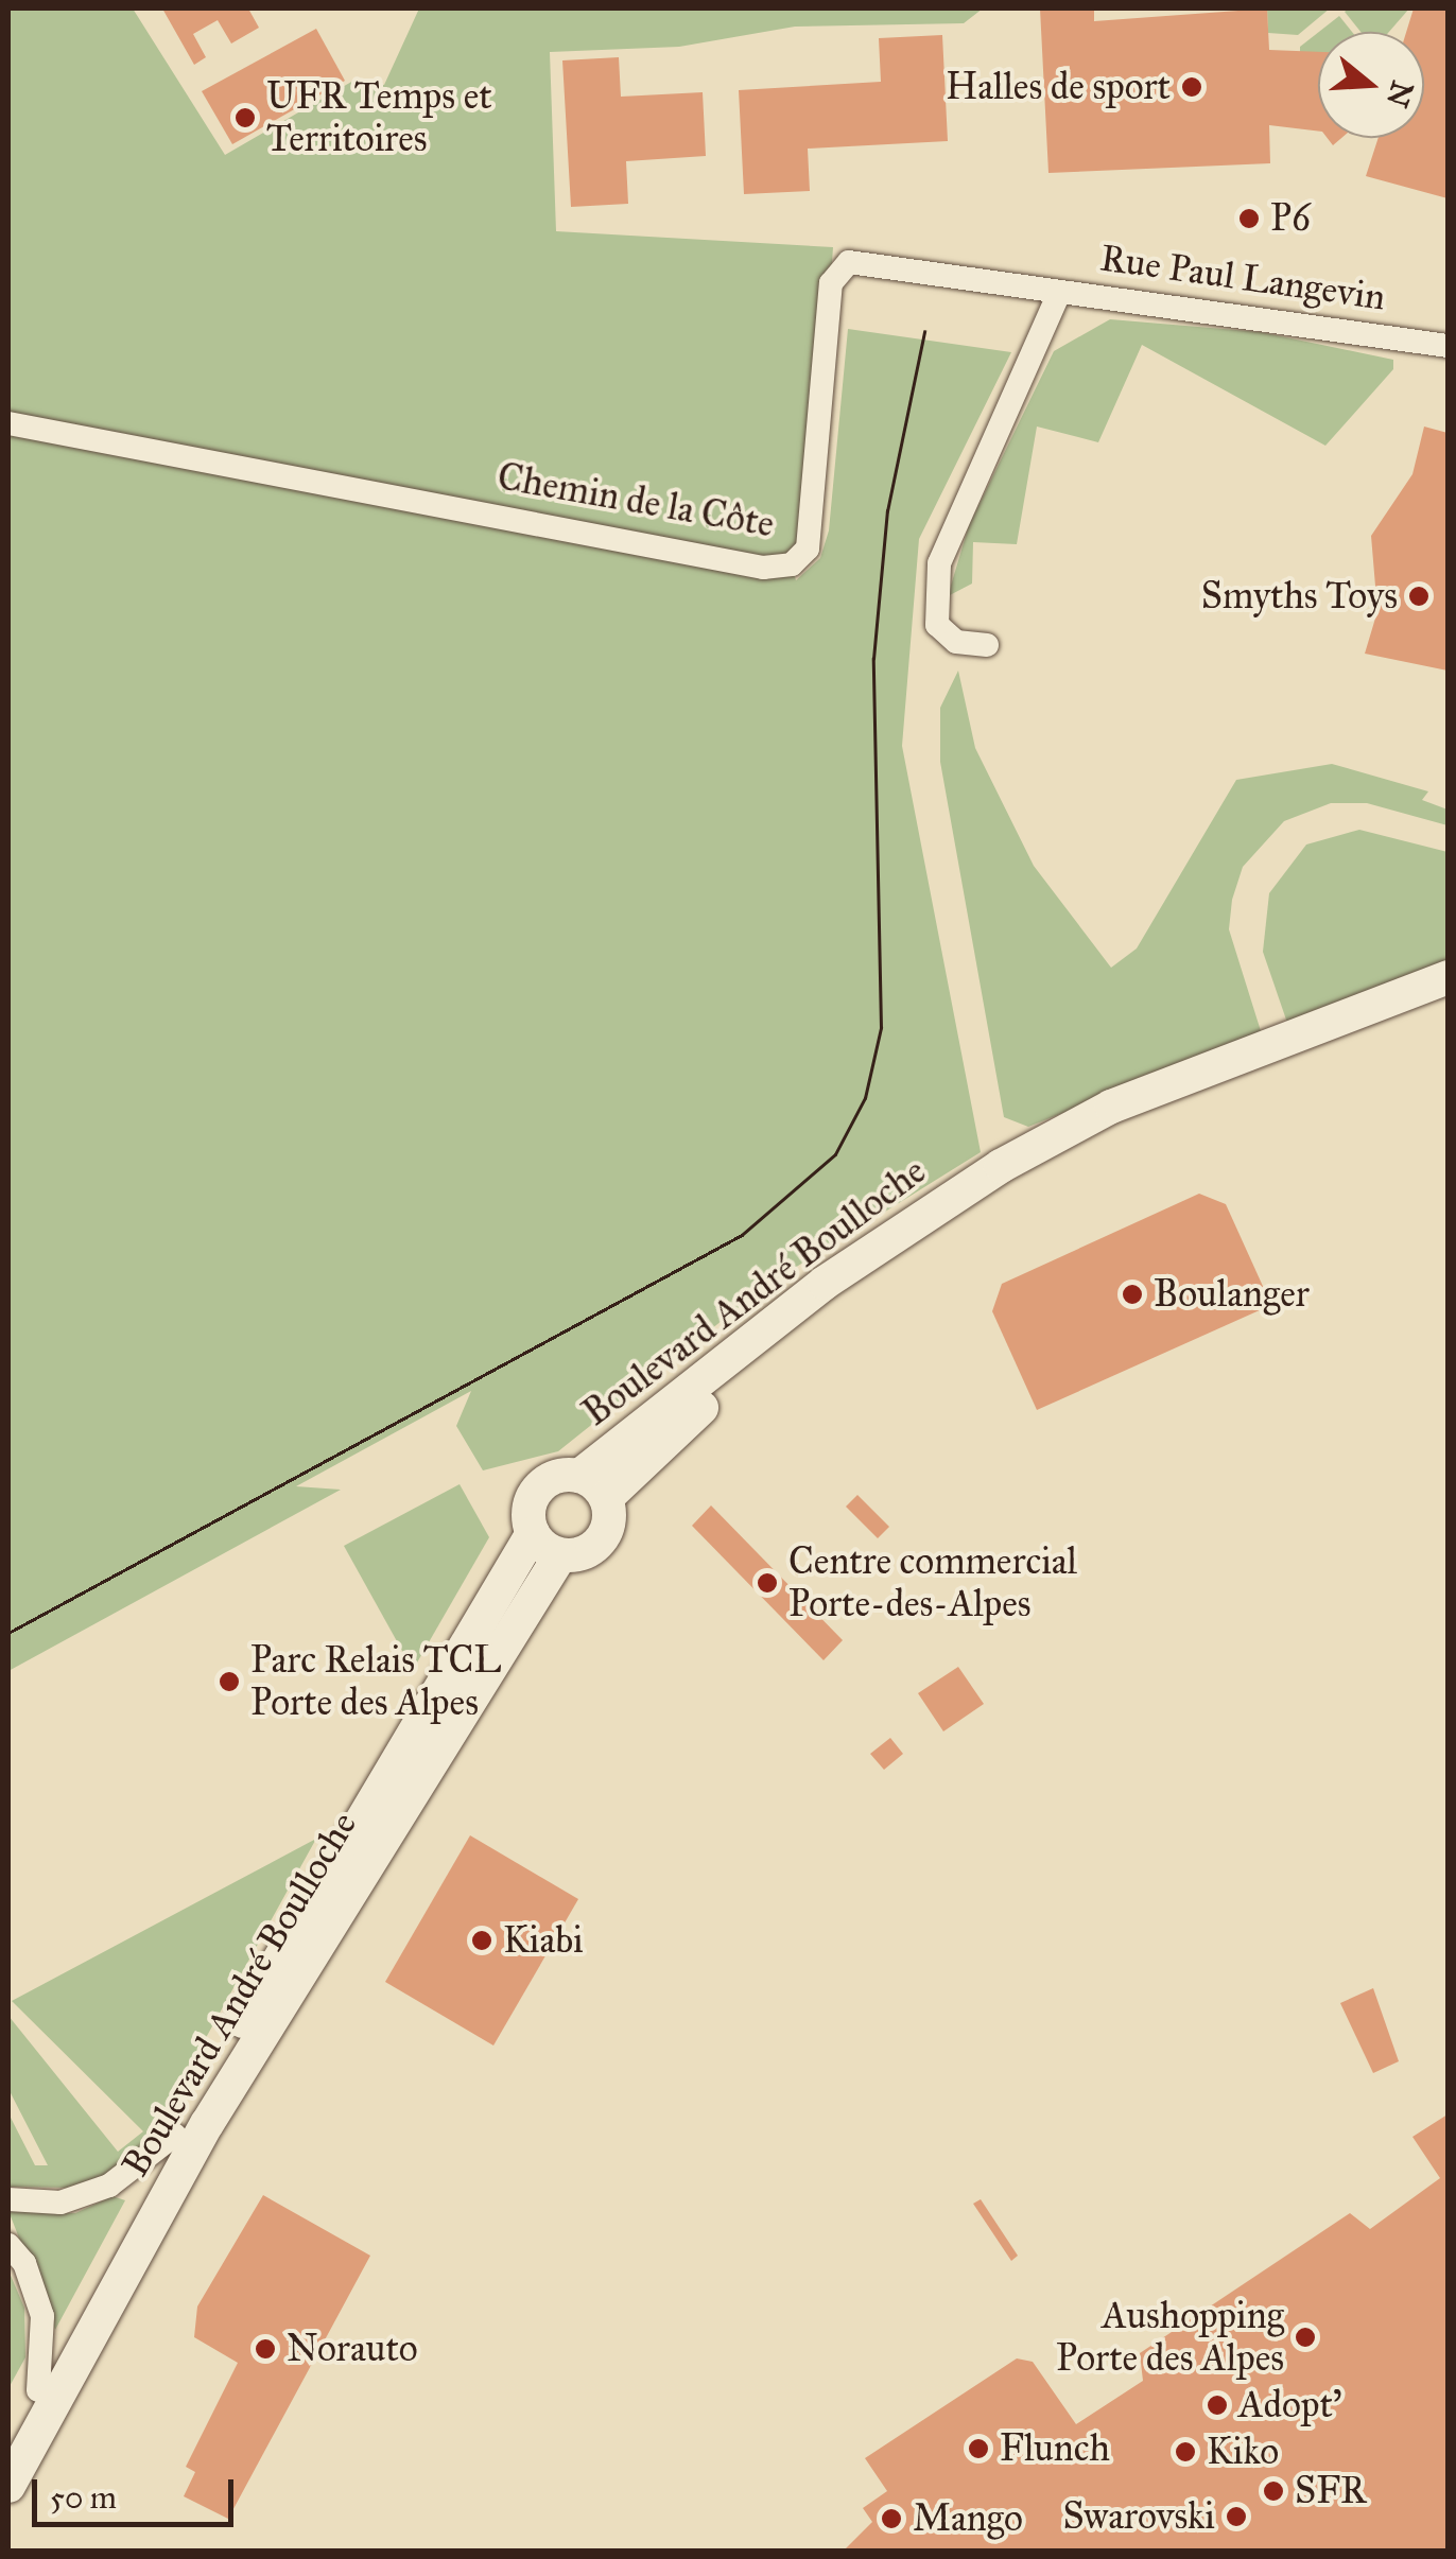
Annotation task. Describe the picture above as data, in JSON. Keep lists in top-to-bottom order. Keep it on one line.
{"streets":{"main road":["Boulevard André Boulloche"],"street":["Rue Paul Langevin","Chemin de la Côte"]},"crossings":[["Rue Paul Langevin","Chemin de la Côte"]],"places":["Halles de sport","UFR Temps et Territoires","P6","Smyths Toys","Boulanger","Centre commercial Porte-des-Alpes","Parc Relais TCL Porte des Alpes","Kiabi","Aushopping Porte des Alpes","Norauto","Adopt'","Flunch","Kiko","SFR","Swarovski","Mango"],"scale_bar":"50 m","north":"right"}
